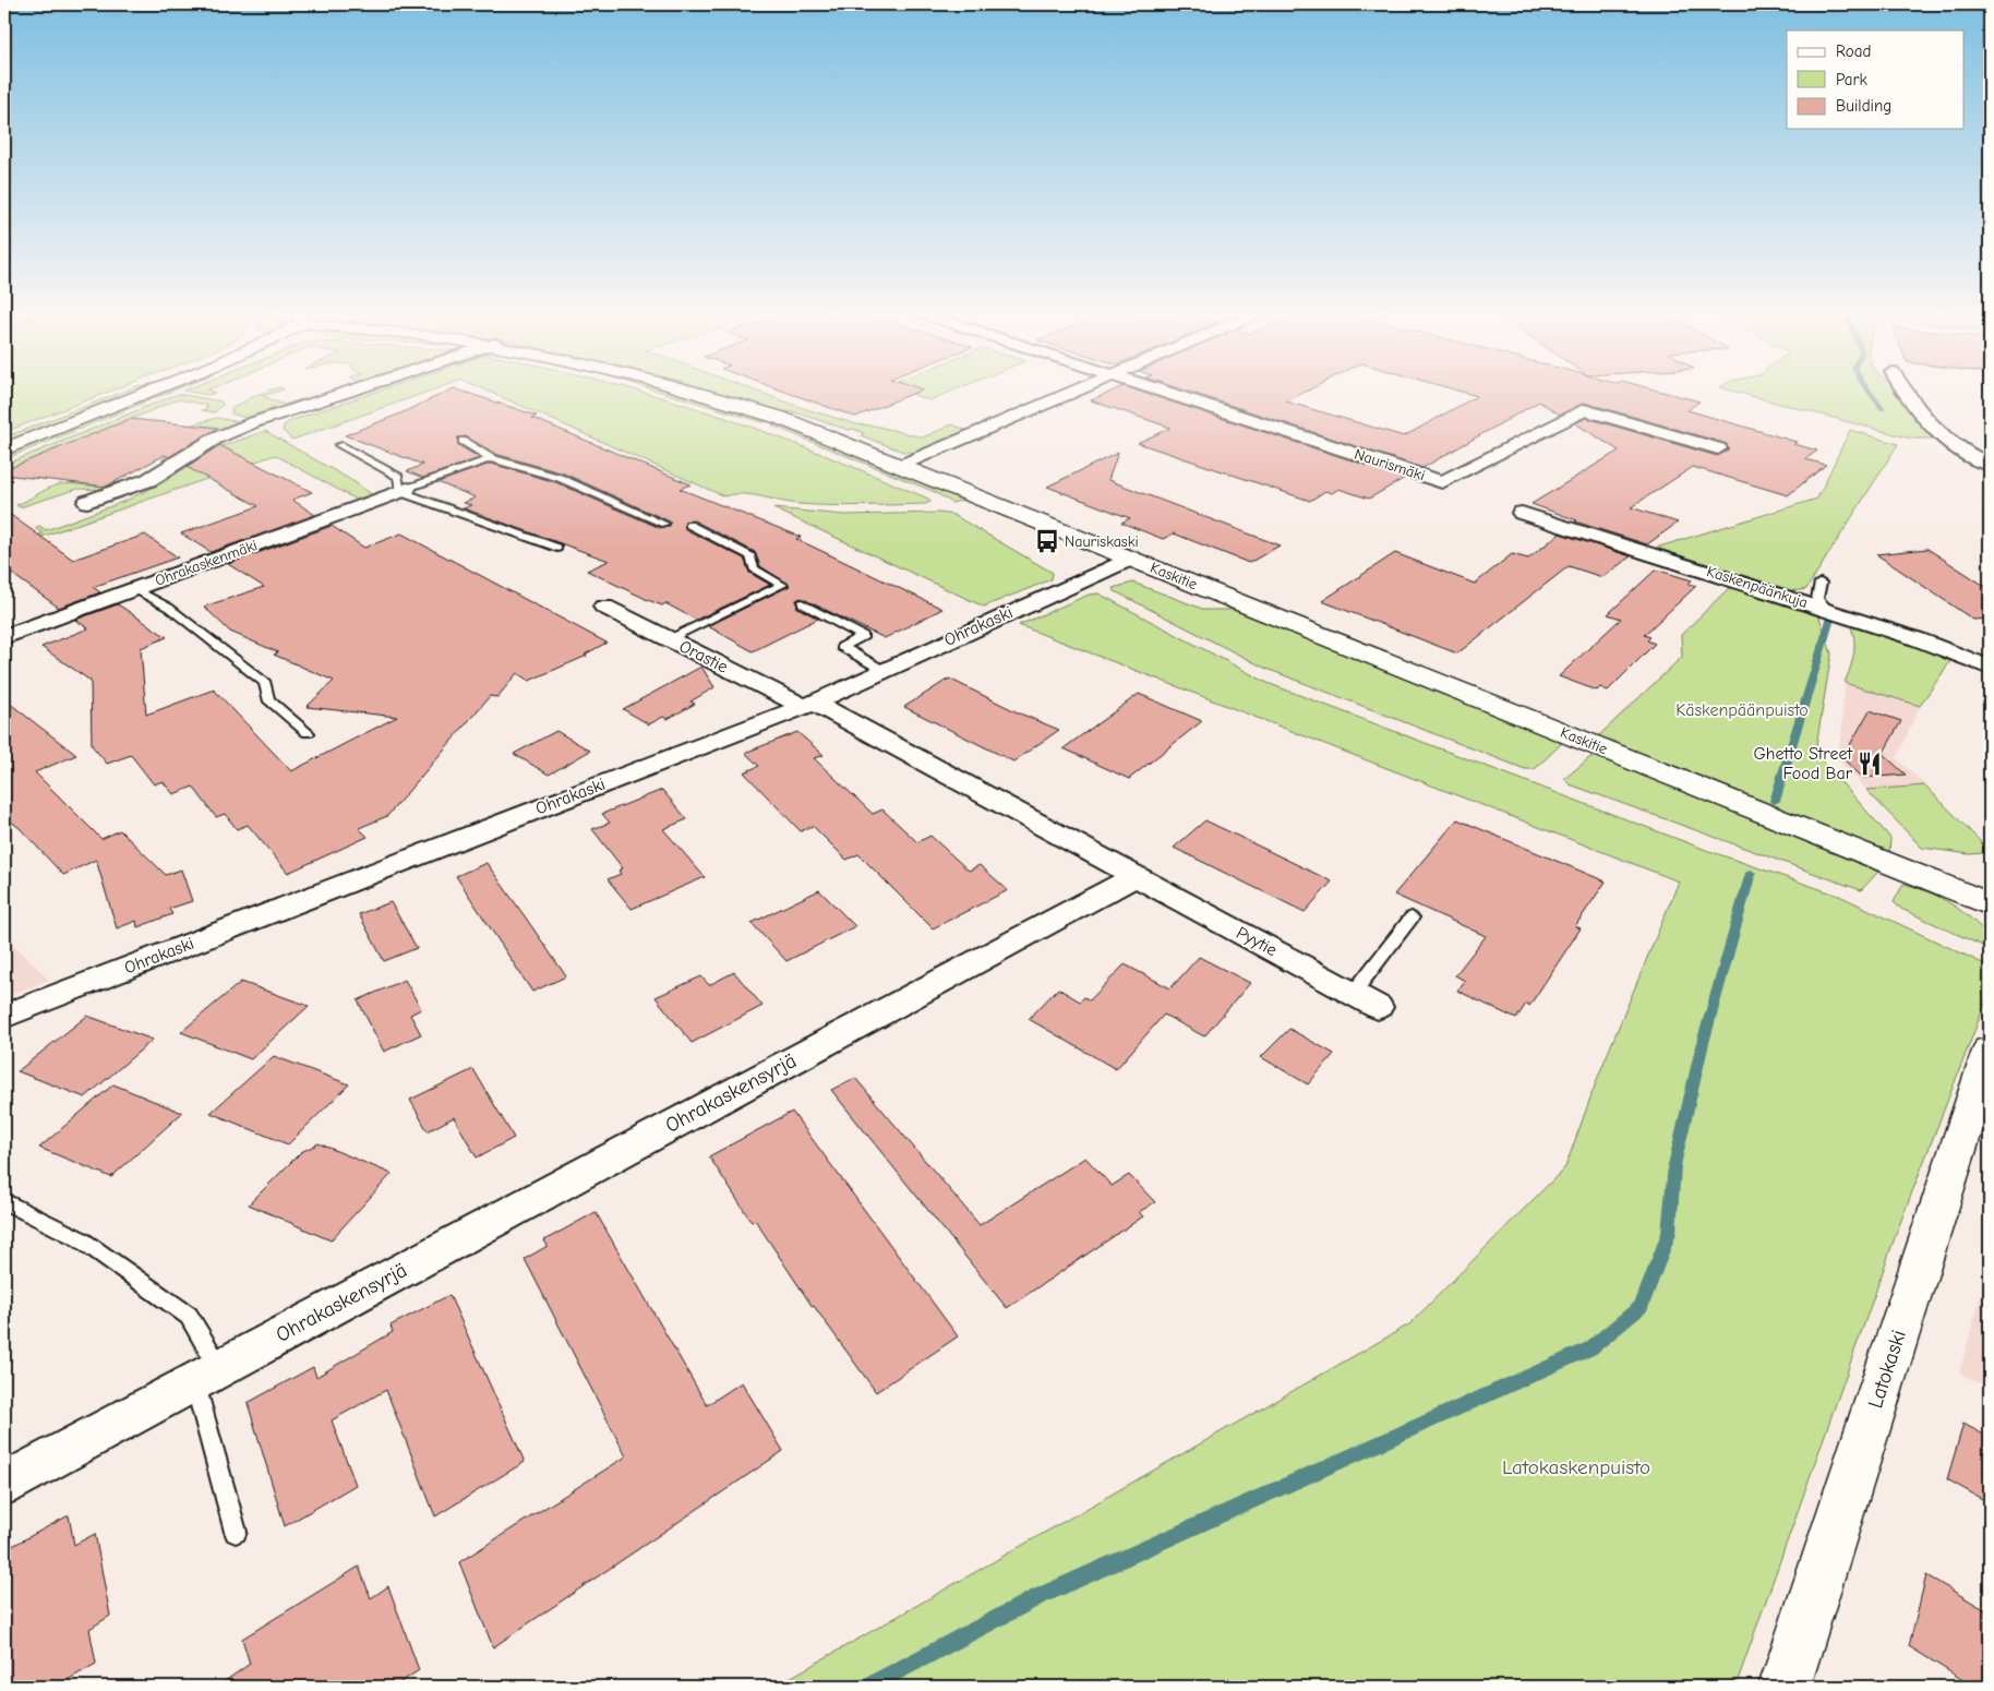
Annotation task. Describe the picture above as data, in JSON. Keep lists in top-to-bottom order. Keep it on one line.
{"streets":{"street":["Naurismäki","Ohrakaskenmäki","Kaskitie","Kaskenpäänkuja","Ohrakaski","Orastie","Pyytie","Ohrakaskensyrjä","Latokaski"]},"crossings":[["Kaskitie","Ohrakaski"],["Ohrakaski","Orastie"],["Pyytie","Ohrakaskensyrjä"]],"parks":["Käskenpäänpuisto","Latokaskenpuisto"],"places":{"bus stop":["Nauriskaski"],"restaurant":["Ghetto Street Food Bar"]},"legend":["Road","Park","Building"]}
